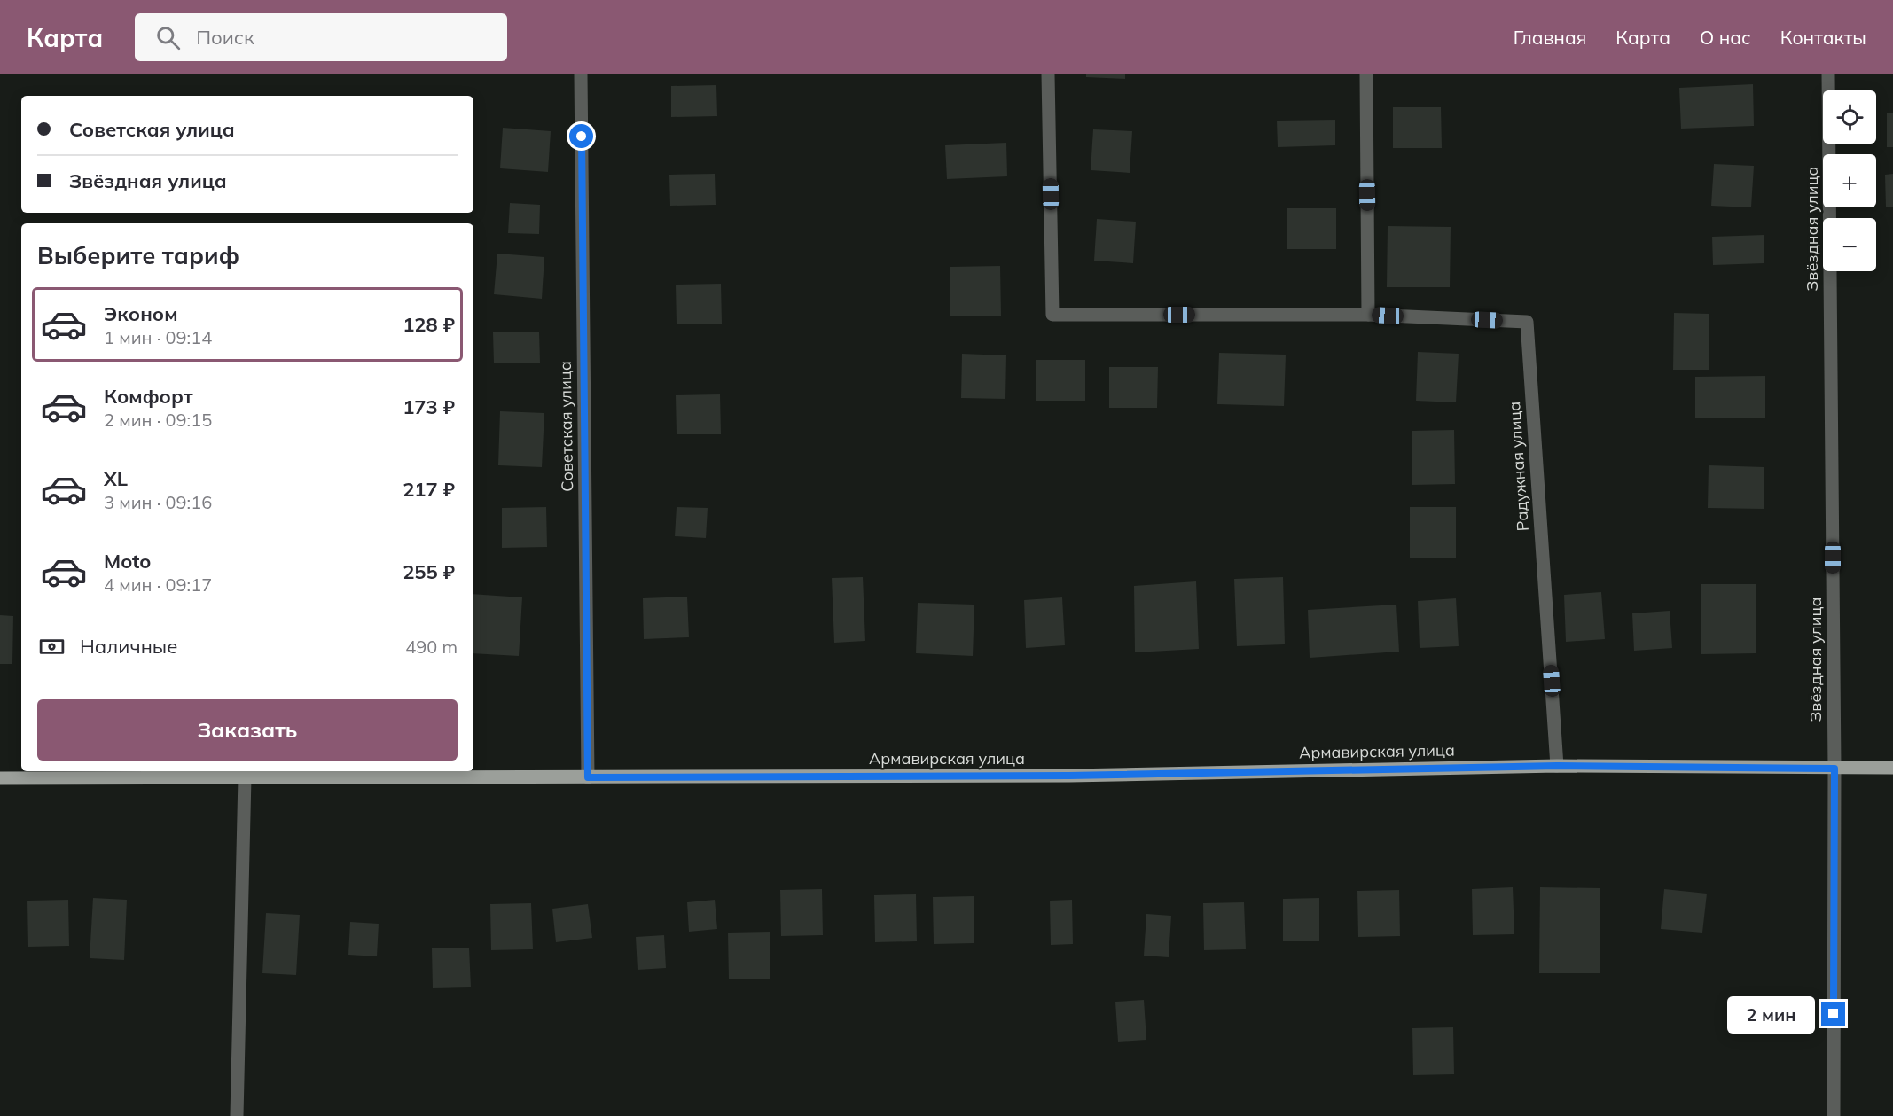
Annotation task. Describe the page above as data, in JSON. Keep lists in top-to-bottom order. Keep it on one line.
{"streets":{"main road":["Армавирская улица"],"street":["Звёздная улица","Советская улица","Радужная улица"]},"crossings":[["Звёздная улица","Армавирская улица"],["Советская улица","Армавирская улица"],["Радужная улица","Армавирская улица"]],"page":{"header":"Карта","search":"Поиск","nav":["Главная","Карта","О нас","Контакты"],"map_buttons":["+","−"],"banner":["Советская улица","Звёздная улица"],"heading":"Выберите тариф","list":[{"name":"Эконом","note":"1 мин · 09:14","value":"128 ₽"},{"name":"Комфорт","note":"2 мин · 09:15","value":"173 ₽"},{"name":"XL","note":"3 мин · 09:16","value":"217 ₽"},{"name":"Moto","note":"4 мин · 09:17","value":"255 ₽"}],"pay":["Наличные","490 m"],"buttons":"Заказать","bubble":"2 мин"}}
